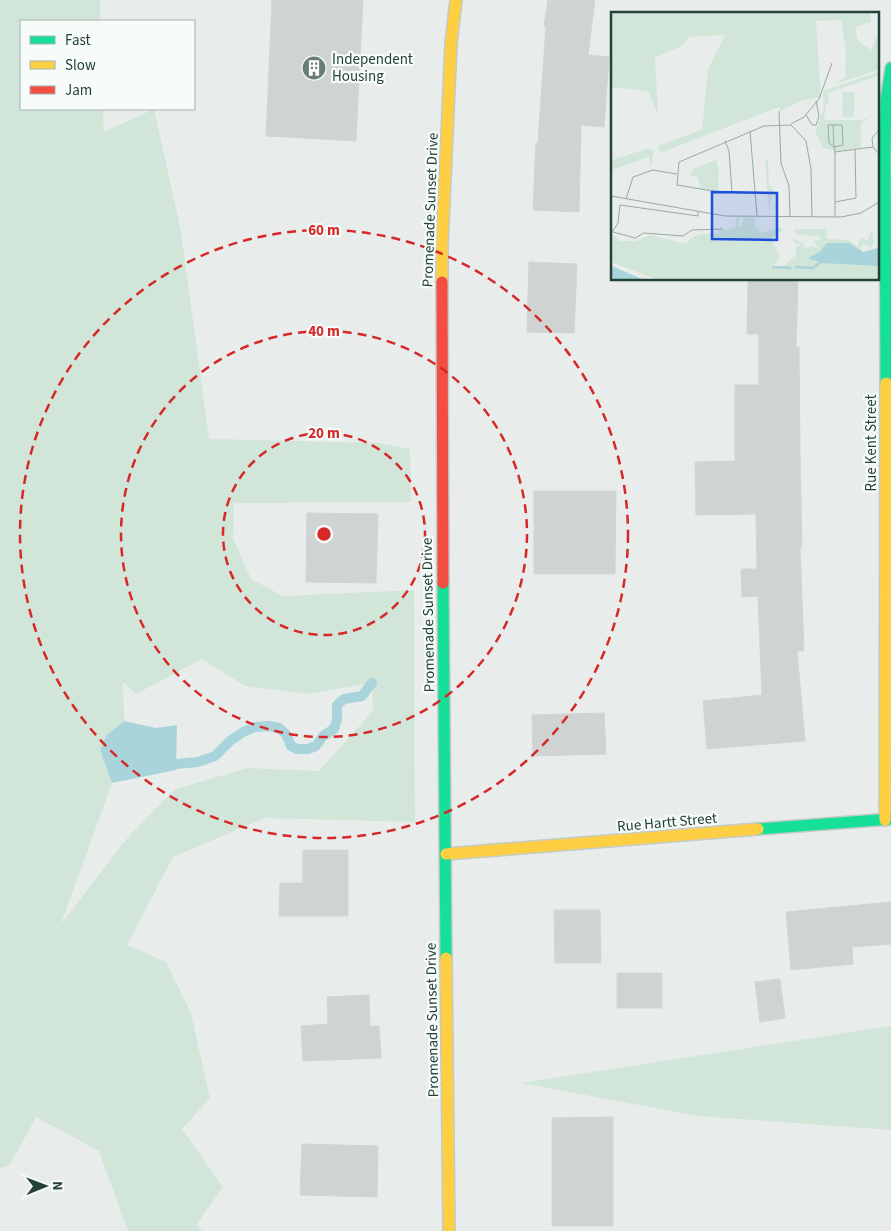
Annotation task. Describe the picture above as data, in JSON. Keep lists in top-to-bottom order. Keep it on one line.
{"streets":{"street":["Promenade Sunset Drive","Rue Kent Street","Rue Hartt Street"]},"crossings":[["Promenade Sunset Drive","Rue Hartt Street"],["Rue Kent Street","Rue Hartt Street"]],"places":{"building":["Independent Housing"]},"legend":["Fast","Slow","Jam"],"north":"right","rings":["60 m","40 m","20 m"]}
